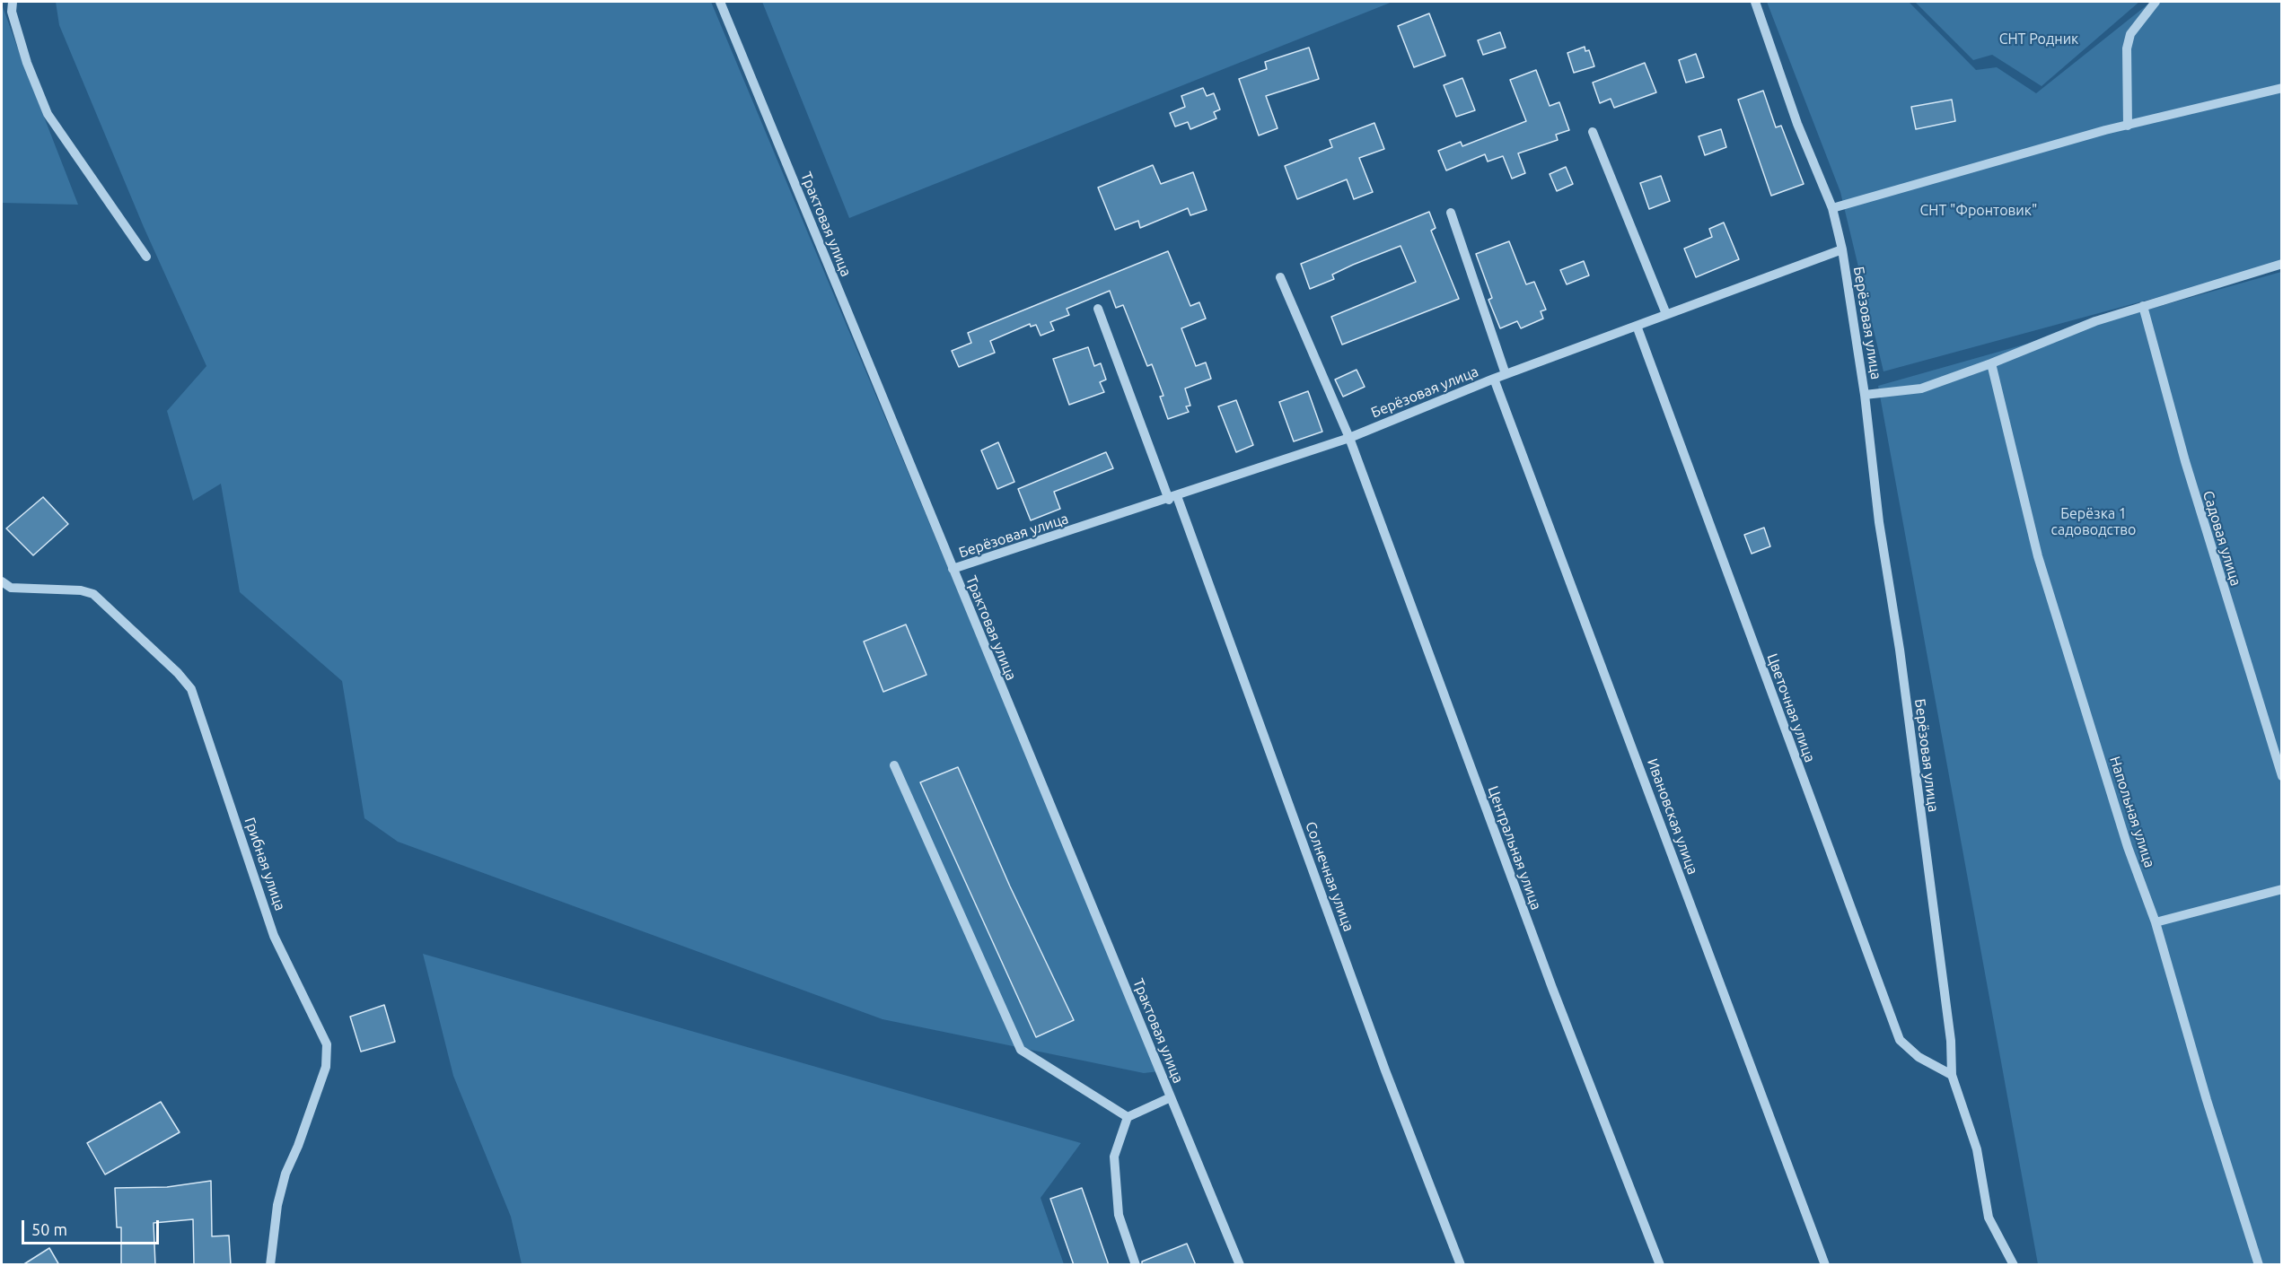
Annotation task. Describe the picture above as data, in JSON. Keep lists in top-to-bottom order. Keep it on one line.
{"streets":{"street":["Трактовая улица","Берёзовая улица","Садовая улица","Цветочная улица","Напольная улица","Ивановская улица","Центральная улица","Грибная улица","Солнечная улица"]},"crossings":[["Трактовая улица","Берёзовая улица"],["Берёзовая улица","Цветочная улица"],["Берёзовая улица","Ивановская улица"],["Берёзовая улица","Центральная улица"],["Берёзовая улица","Солнечная улица"]],"parks":["СНТ Родник","СНТ \"Фронтовик\"","Берёзка 1 садоводство"],"scale_bar":"50 m"}
